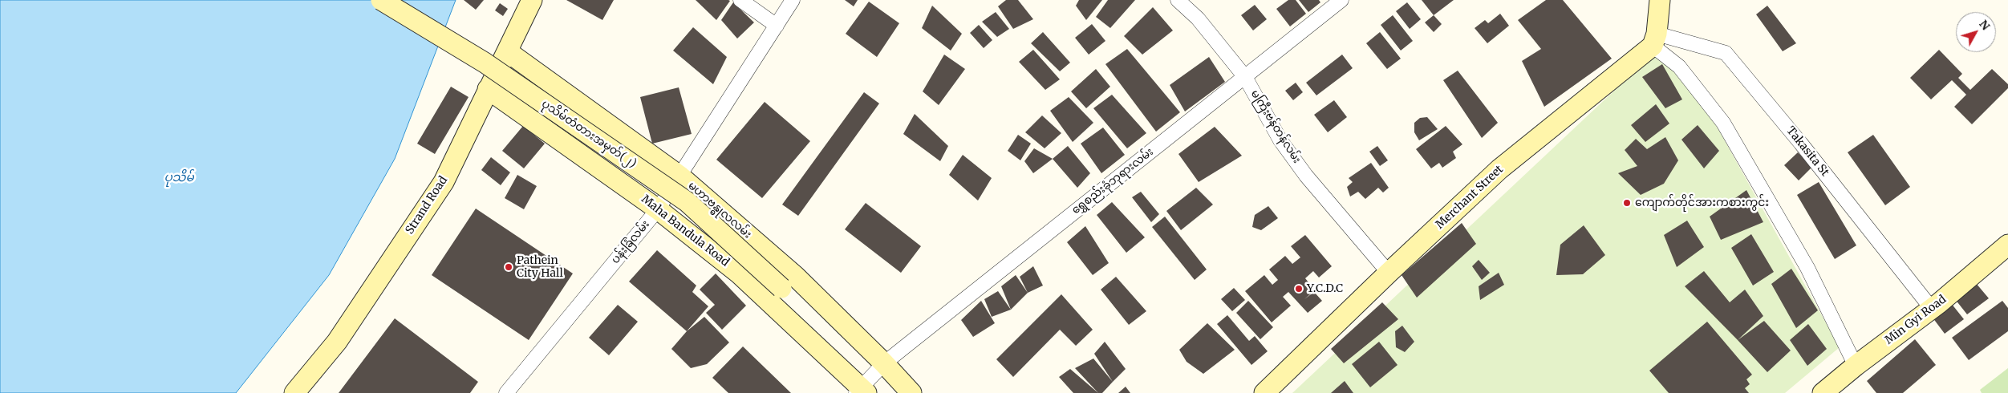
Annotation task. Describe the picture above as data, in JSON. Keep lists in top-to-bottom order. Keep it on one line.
{"streets":{"main road":["ပုသိမ်တံတားအမှတ်(၂)","Merchant Street","Strand Road","မဟာဗန္ဓုလလမ်း","Maha Bandula Road","Min Gyi Road"],"street":["မကြီးဗန်တန်လမ်း","Takasita St","ရွှေစည်းခုံဘုရားလမ်း","ပန်းခြံလမ်း"]},"crossings":[["မကြီးဗန်တန်လမ်း","ရွှေစည်းခုံဘုရားလမ်း"],["မကြီးဗန်တန်လမ်း","Merchant Street"],["Takasita St","Merchant Street"],["Takasita St","Min Gyi Road"],["ရွှေစည်းခုံဘုရားလမ်း","မဟာဗန္ဓုလလမ်း"],["ရွှေစည်းခုံဘုရားလမ်း","Maha Bandula Road"],["Strand Road","မဟာဗန္ဓုလလမ်း"],["Strand Road","Maha Bandula Road"],["မဟာဗန္ဓုလလမ်း","ပန်းခြံလမ်း"],["Maha Bandula Road","ပန်းခြံလမ်း"]],"water":["ပုသိမ်"],"places":["ကျောက်တိုင်အားကစားကွင်း","Pathein City Hall","Y.C.D.C"],"north":"top right"}
